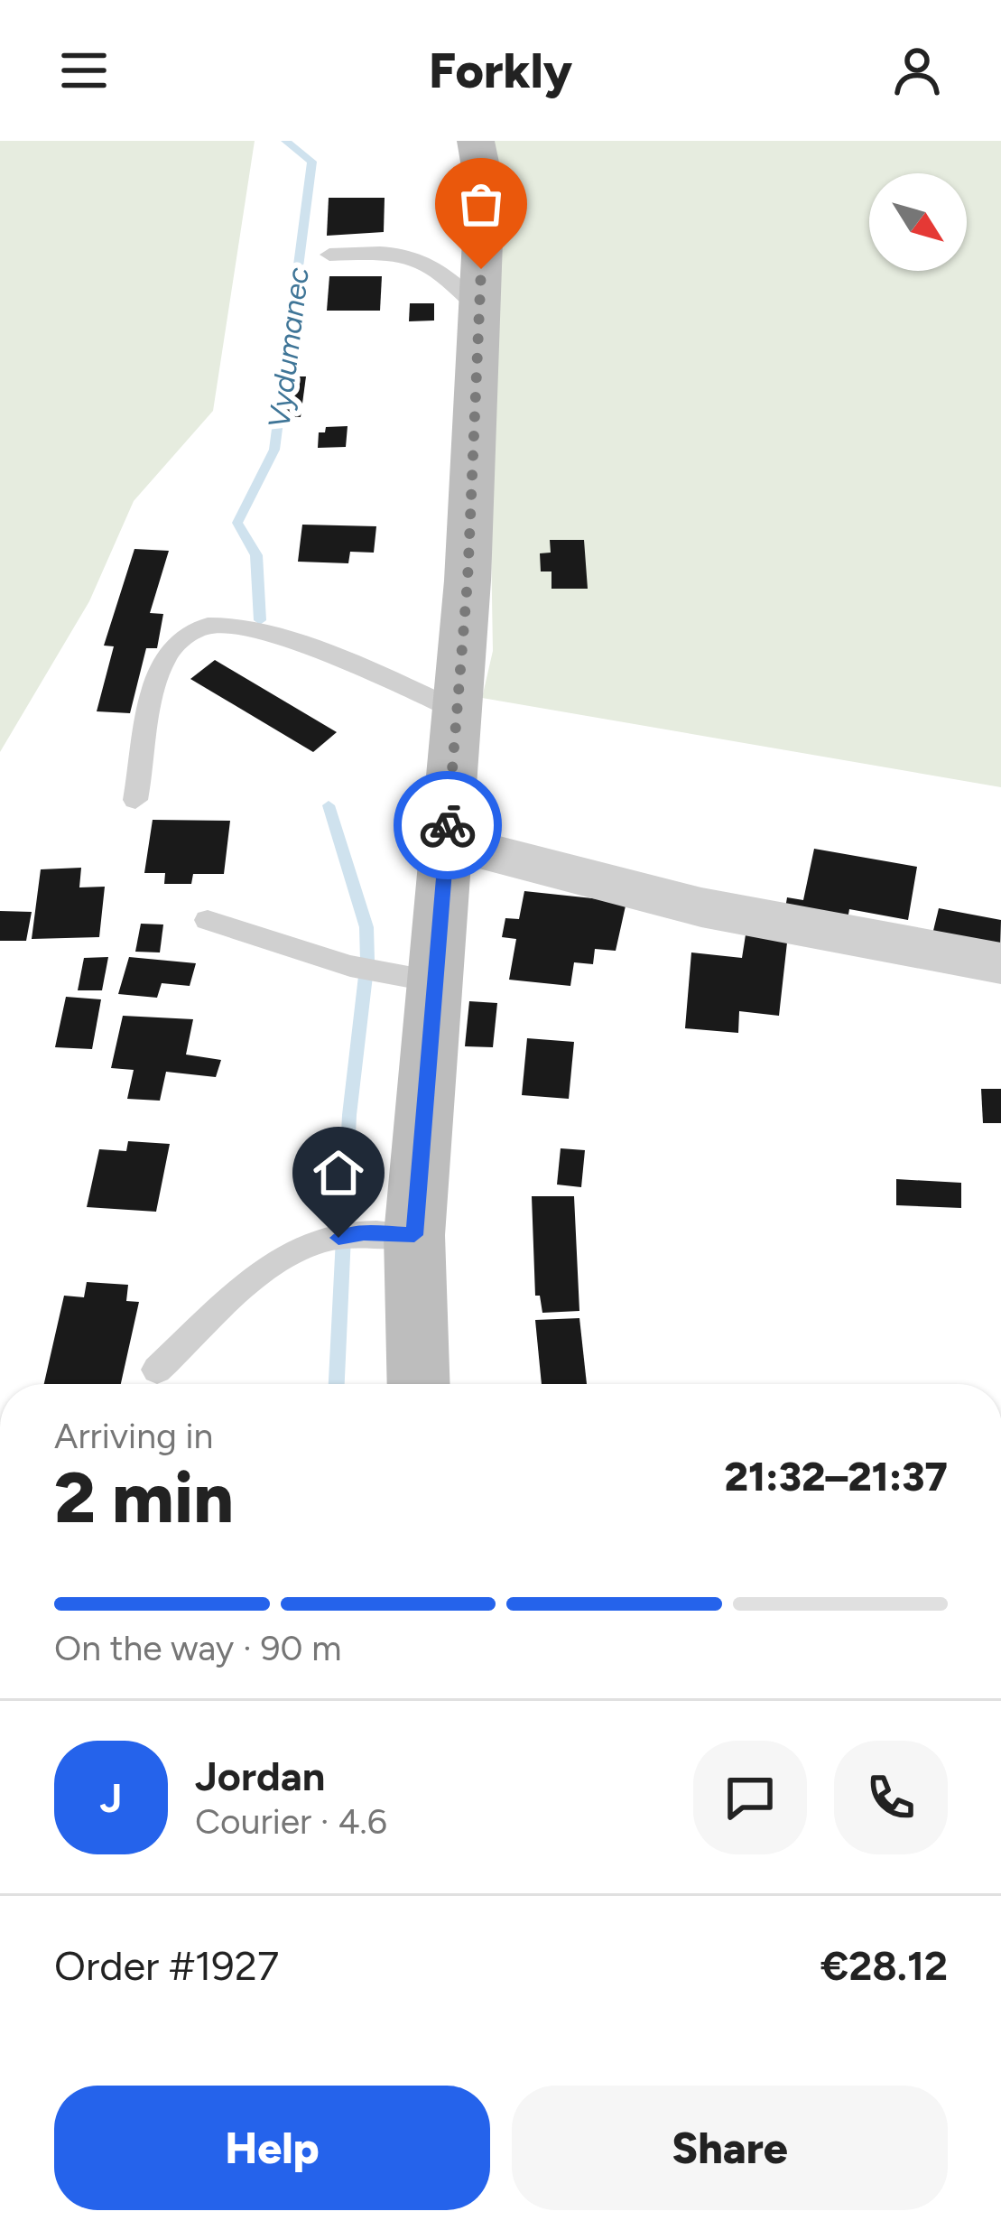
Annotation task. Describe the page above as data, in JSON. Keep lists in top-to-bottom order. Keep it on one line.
{"water":["Vydumanec"],"north":"bottom right","page":{"header":"Forkly","heading":["2 min","Arriving in","21:32–21:37"],"panel":["Jordan","Courier · 4.6","Order #1927","€28.12"],"bar":"On the way · 90 m","round":"J","buttons":["Help","Share"]}}
